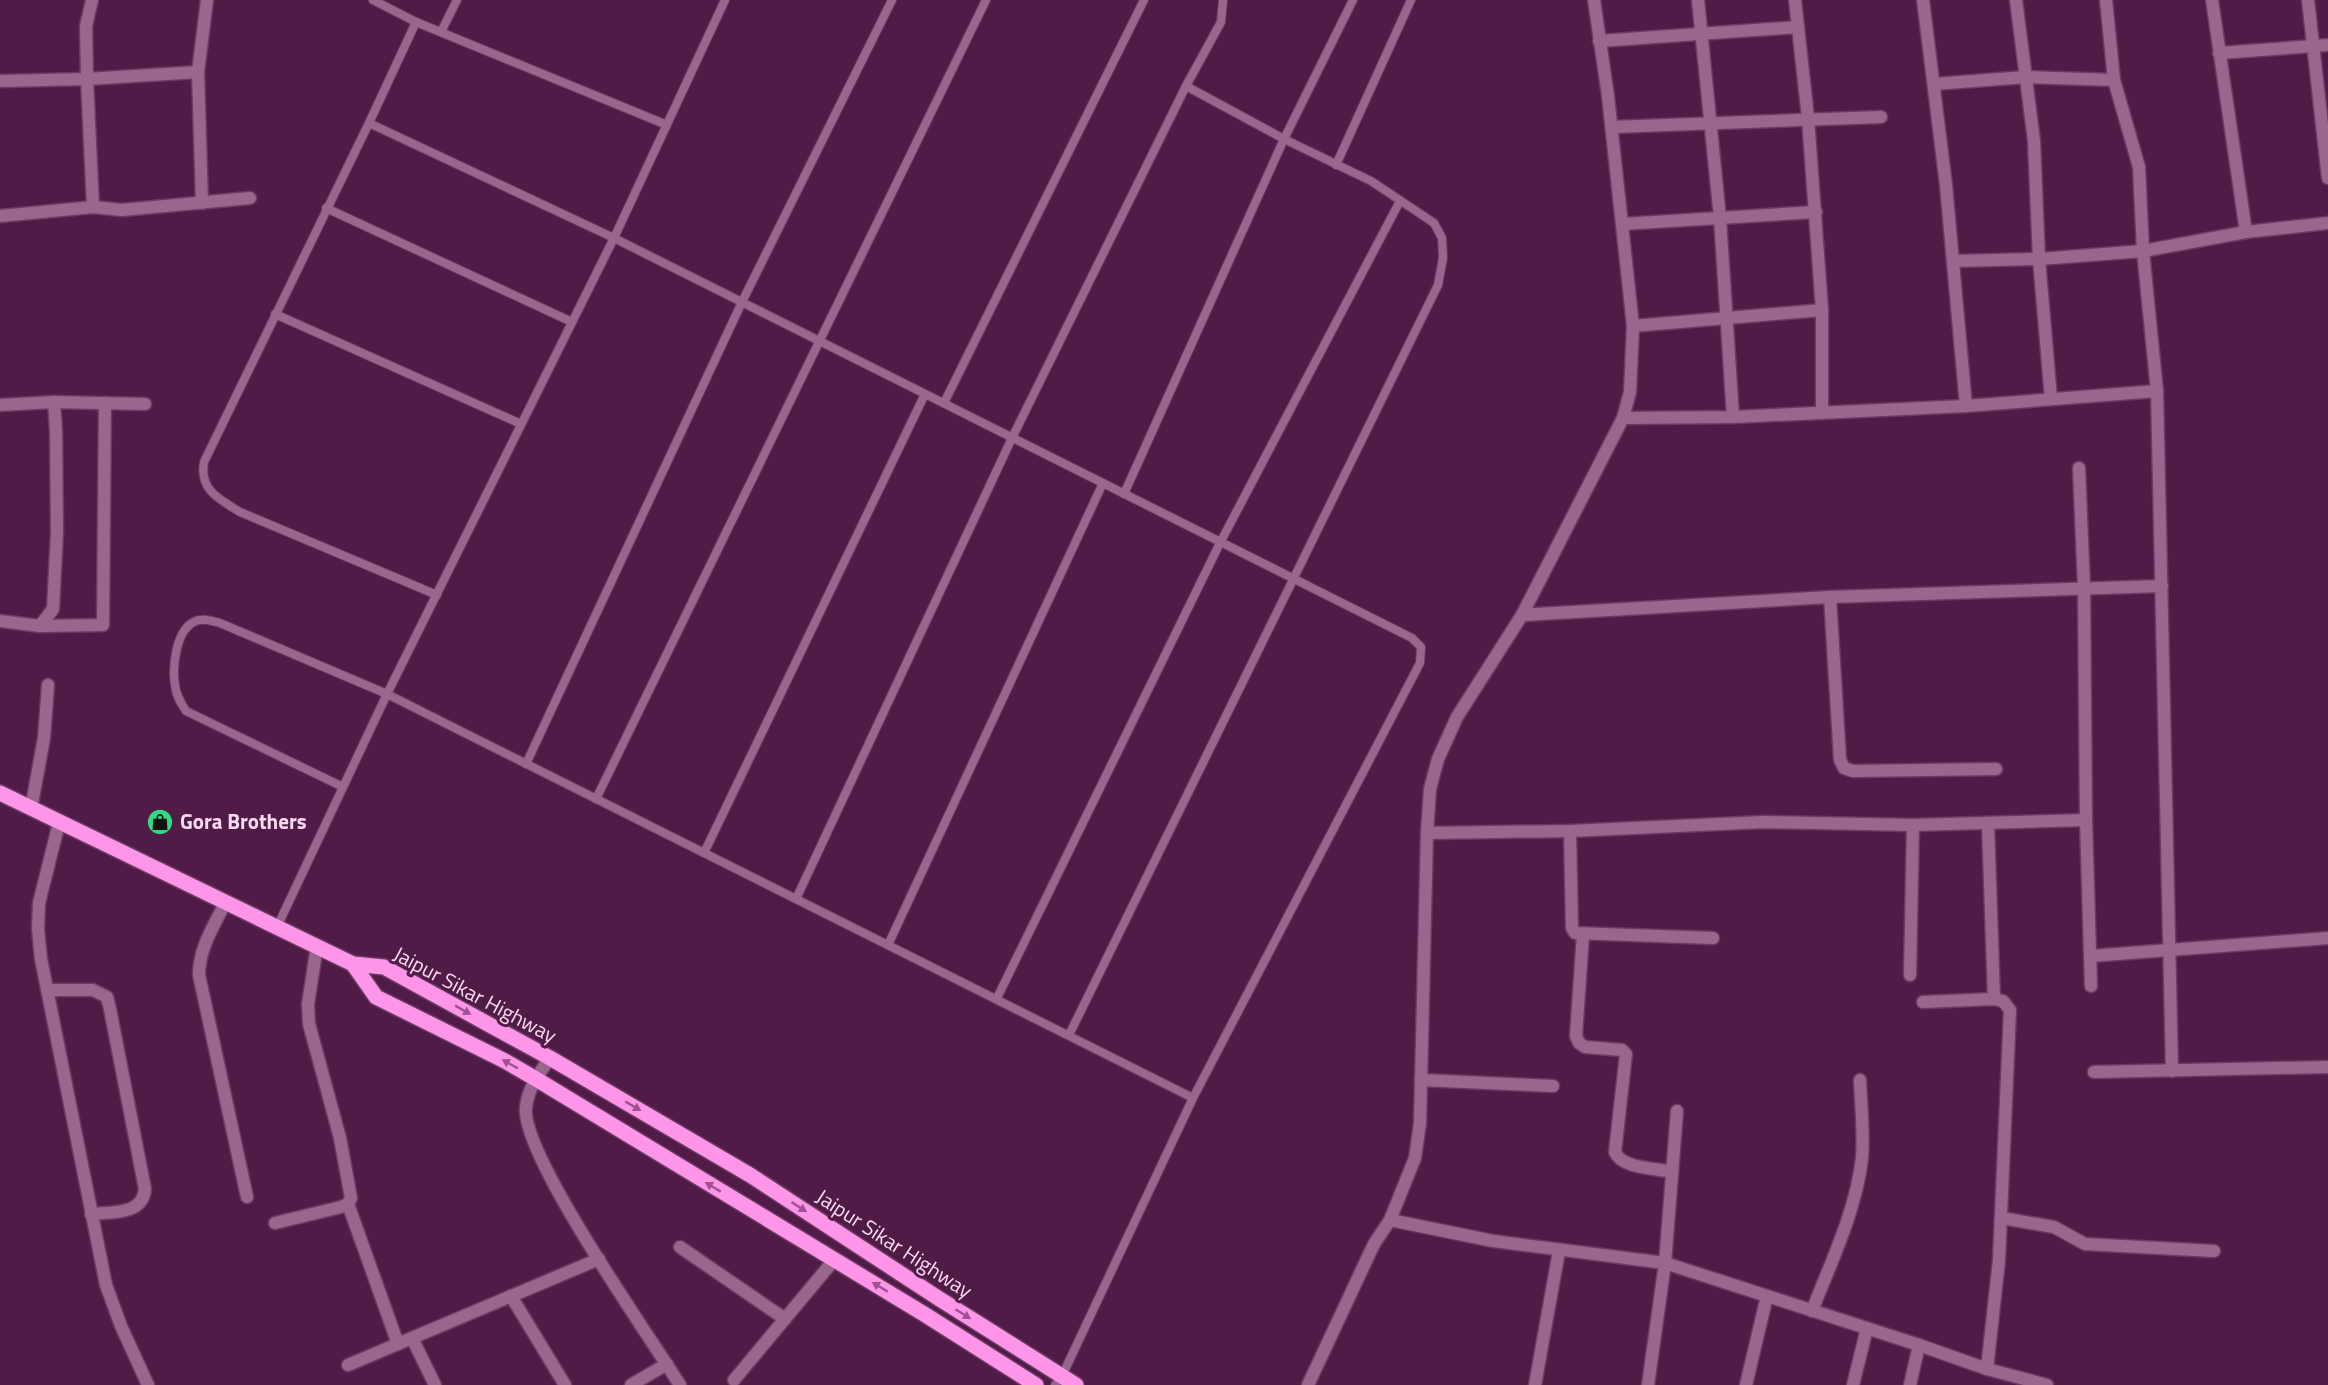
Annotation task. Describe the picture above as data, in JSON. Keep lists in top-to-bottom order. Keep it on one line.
{"streets":{"main road":["Jaipur Sikar Highway"]},"places":{"shop":["Gora Brothers"]}}
